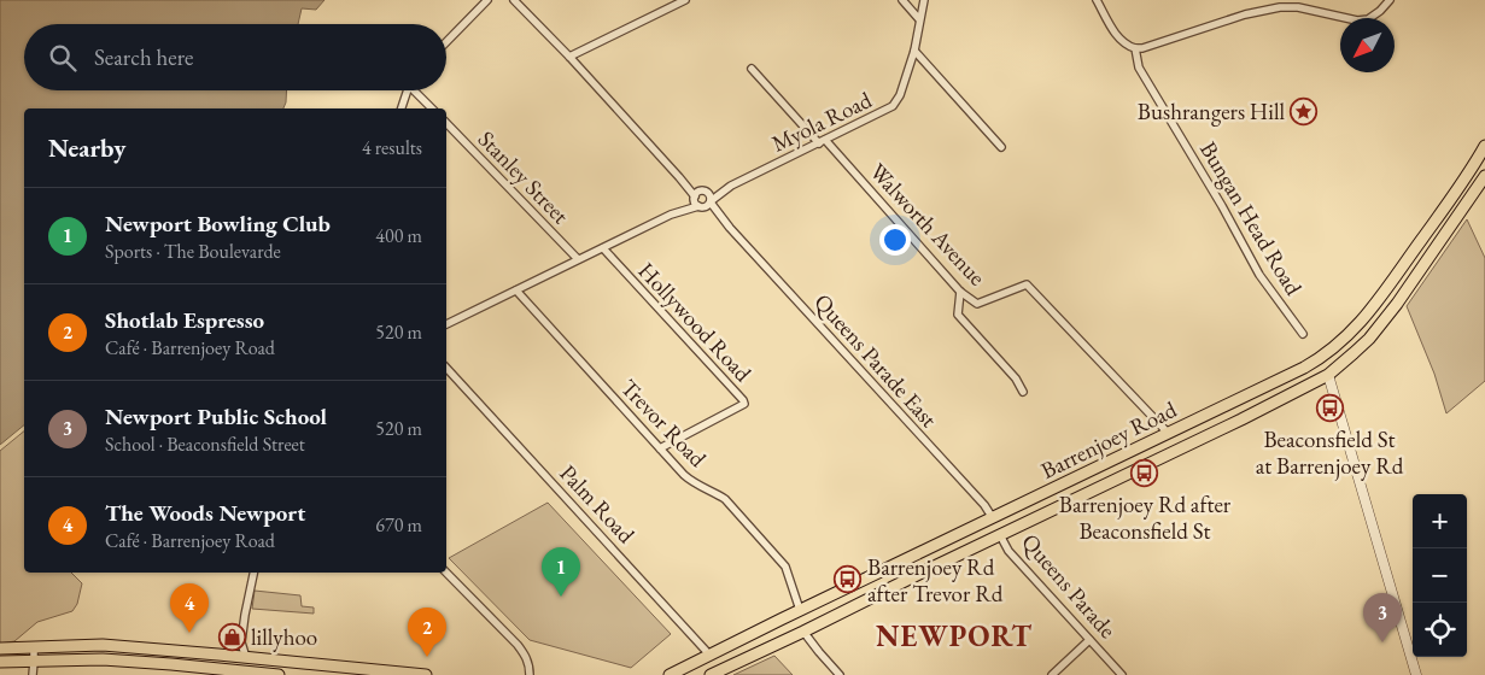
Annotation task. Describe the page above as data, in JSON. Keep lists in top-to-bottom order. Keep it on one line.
{"streets":{"main road":["Barrenjoey Road","Palm Road","Queens Parade"],"street":["Myola Road","Stanley Street","Bungan Head Road","Walworth Avenue","Hollywood Road","Queens Parade East","Trevor Road"]},"crossings":[["Myola Road","Stanley Street"],["Myola Road","Walworth Avenue"],["Myola Road","Hollywood Road"],["Myola Road","Queens Parade East"],["Myola Road","Trevor Road"],["Walworth Avenue","Barrenjoey Road"],["Hollywood Road","Trevor Road"],["Queens Parade East","Barrenjoey Road"],["Queens Parade East","Queens Parade"],["Trevor Road","Barrenjoey Road"],["Barrenjoey Road","Palm Road"],["Barrenjoey Road","Queens Parade"]],"districts":["NEWPORT"],"places":{"place":["Bushrangers Hill"],"bus stop":["Beaconsfield St at Barrenjoey Rd","Barrenjoey Rd after Beaconsfield St","Barrenjoey Rd after Trevor Rd"],"shop":["lillyhoo"]},"north":"bottom left","page":{"search":"Search here","heading":["Nearby","4 results"],"list":[{"mark":"1","name":"Newport Bowling Club","note":"Sports · The Boulevarde","value":"400 m"},{"mark":"2","name":"Shotlab Espresso","note":"Café · Barrenjoey Road","value":"520 m"},{"mark":"3","name":"Newport Public School","note":"School · Beaconsfield Street","value":"520 m"},{"mark":"4","name":"The Woods Newport","note":"Café · Barrenjoey Road","value":"670 m"}],"map_buttons":["+","−"],"pins":["1","4","3","2"]}}
